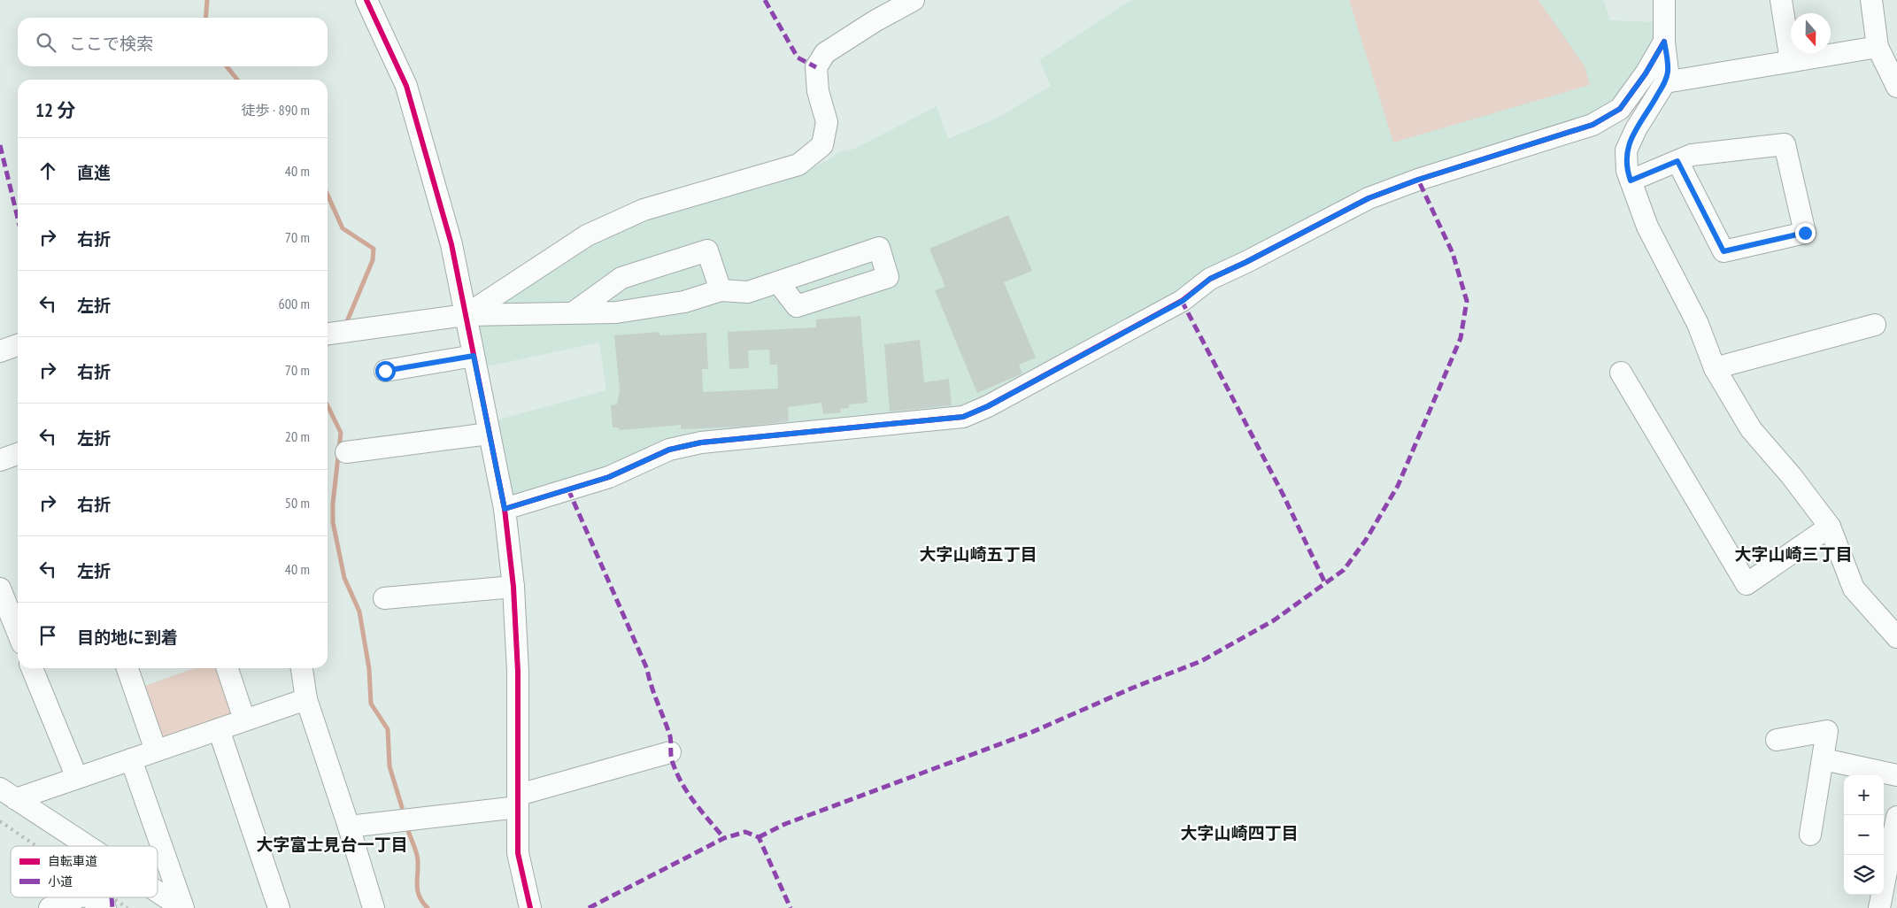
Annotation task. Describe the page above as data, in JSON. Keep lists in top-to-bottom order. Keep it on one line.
{"districts":["大字山崎五丁目","大字山崎三丁目","大字山崎四丁目","大字富士見台一丁目"],"legend":["自転車道","小道"],"north":"bottom","page":{"search":"ここで検索","heading":["12 分","徒歩 · 890 m"],"list":[["直進","40 m"],["右折","70 m"],["左折","600 m"],["右折","70 m"],["左折","20 m"],["右折","50 m"],["左折","40 m"],"目的地に到着"],"map_buttons":["+","−"]}}
